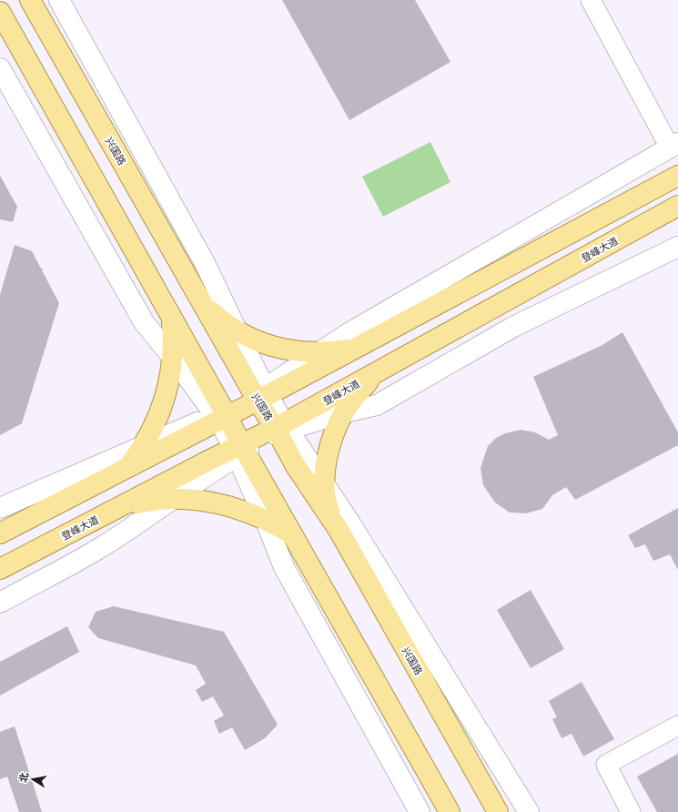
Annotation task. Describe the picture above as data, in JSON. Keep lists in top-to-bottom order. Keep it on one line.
{"streets":{"main road":["兴国路","登峰大道"]},"crossings":[["兴国路","登峰大道"]],"north":"left"}
